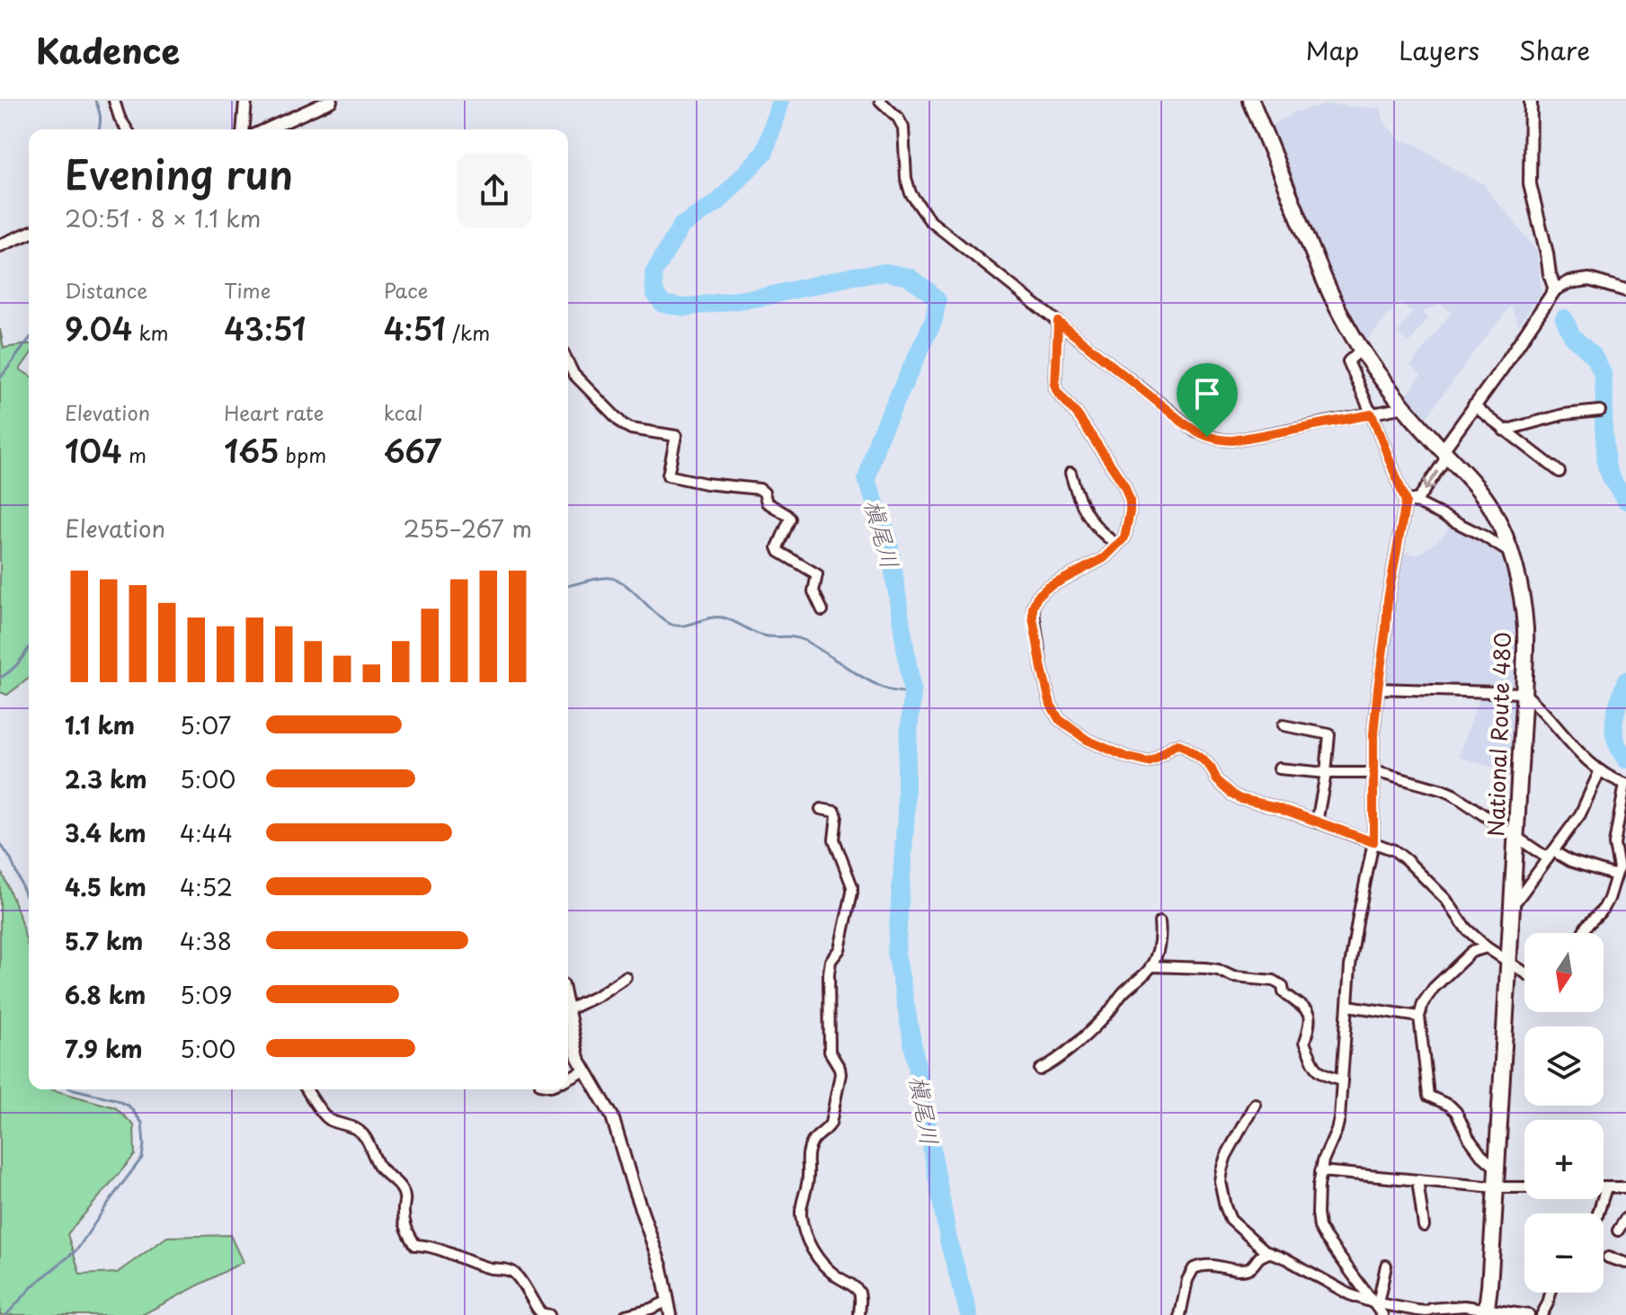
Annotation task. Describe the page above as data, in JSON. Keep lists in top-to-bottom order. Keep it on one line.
{"streets":{"highway":["National Route 480"]},"water":["槇尾川"],"north":"bottom","page":{"header":"Kadence","nav":["Map","Layers","Share"],"heading":["Evening run","20:51 · 8 × 1.1 km"],"stats":[["Distance","9.04 km"],["Time","43:51"],["Pace","4:51 /km"],["Elevation","104 m"],["Heart rate","165 bpm"],["kcal","667"]],"chart":["Elevation","255–267 m"],"list":[{"name":"1.1 km","note":"5:07"},{"name":"2.3 km","note":"5:00"},{"name":"3.4 km","note":"4:44"},{"name":"4.5 km","note":"4:52"},{"name":"5.7 km","note":"4:38"},{"name":"6.8 km","note":"5:09"},{"name":"7.9 km","note":"5:00"}],"map_buttons":["+","−"]}}
